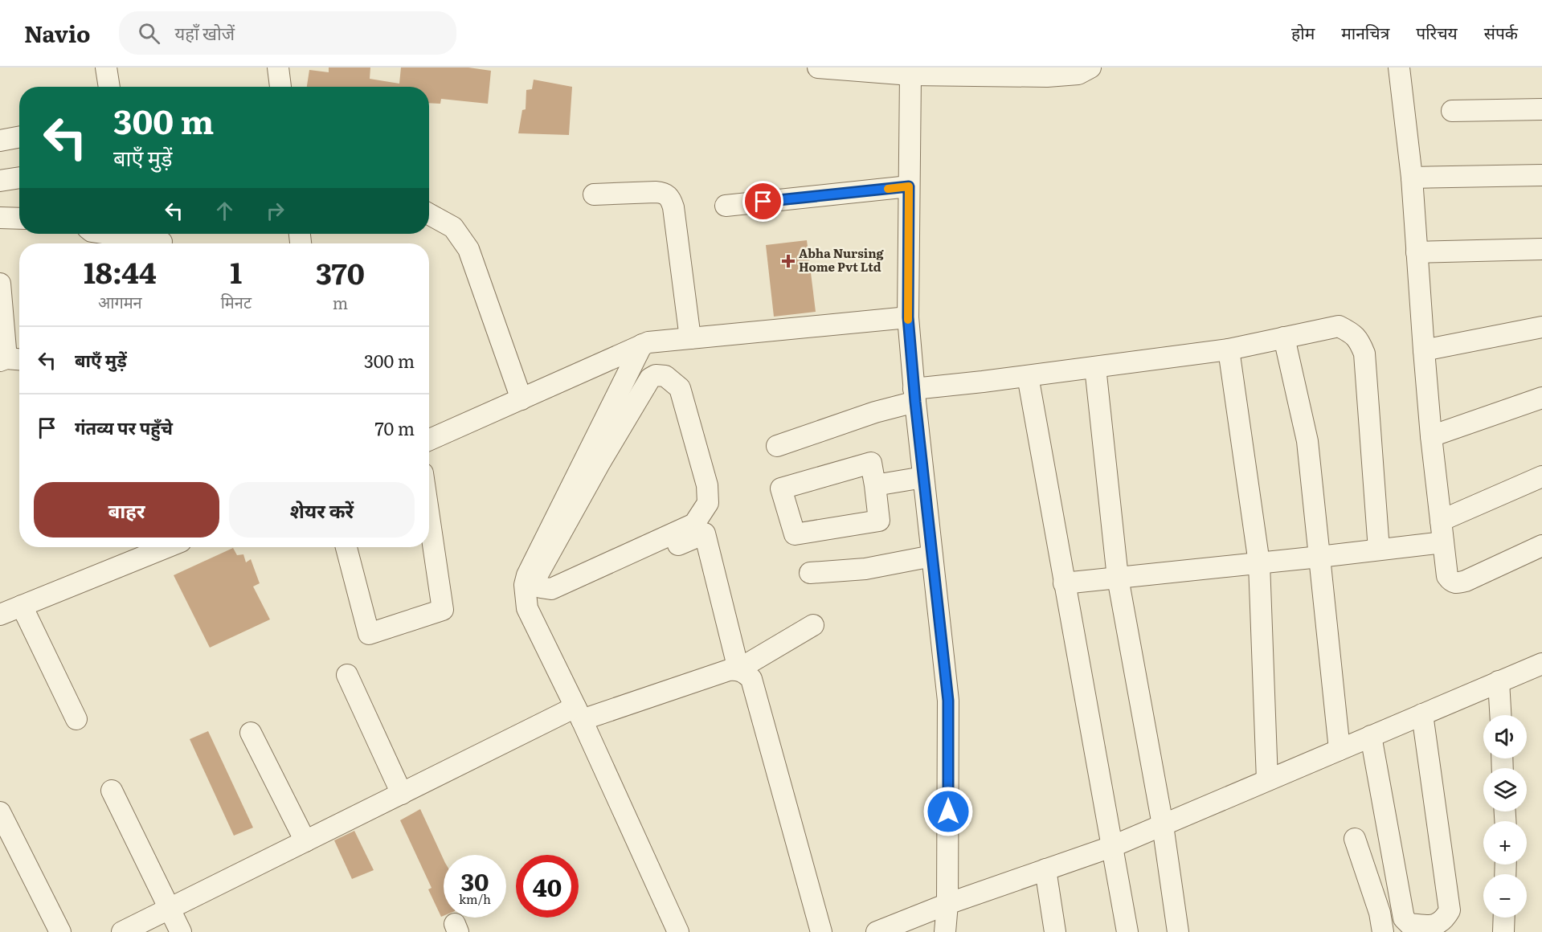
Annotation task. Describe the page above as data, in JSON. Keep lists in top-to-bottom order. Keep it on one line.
{"places":{"health":["Abha Nursing Home Pvt Ltd"]},"page":{"header":"Navio","search":"यहाँ खोजें","nav":["होम","मानचित्र","परिचय","संपर्क"],"turn":["300 m","बाएँ मुड़ें"],"eta":["18:44","आगमन","1","मिनट","370","m"],"list":[{"name":"बाएँ मुड़ें","value":"300 m"},{"name":"गंतव्य पर पहुँचे","value":"70 m"}],"buttons":["बाहर","शेयर करें"],"map_buttons":["+","−"],"speed":"30 km/h","limit":"40"}}
